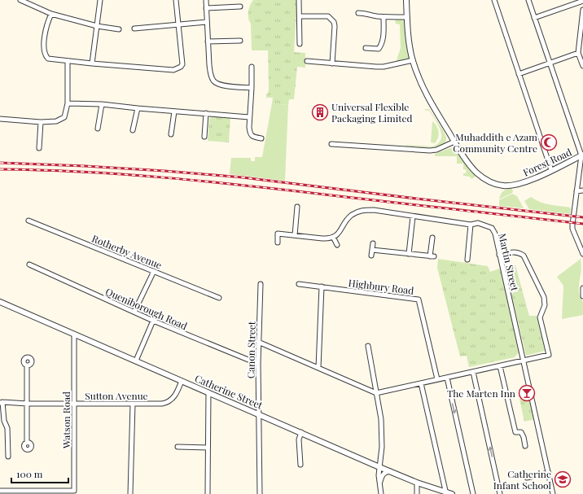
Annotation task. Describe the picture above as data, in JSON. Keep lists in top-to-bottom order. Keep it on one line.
{"streets":{"street":["Forest Road","Rotherby Avenue","Martin Street","Highbury Road","Queniborough Road","Canon Street","Catherine Street","Sutton Avenue","Watson Road"]},"crossings":[["Queniborough Road","Canon Street"],["Canon Street","Catherine Street"],["Catherine Street","Sutton Avenue"],["Catherine Street","Watson Road"],["Sutton Avenue","Watson Road"]],"places":{"building":["Universal Flexible Packaging Limited"],"mosque":["Muhaddith e Azam Community Centre"],"bar":["The Marten Inn"],"school or university":["Catherine Infant School"]},"scale_bar":"100 m"}
